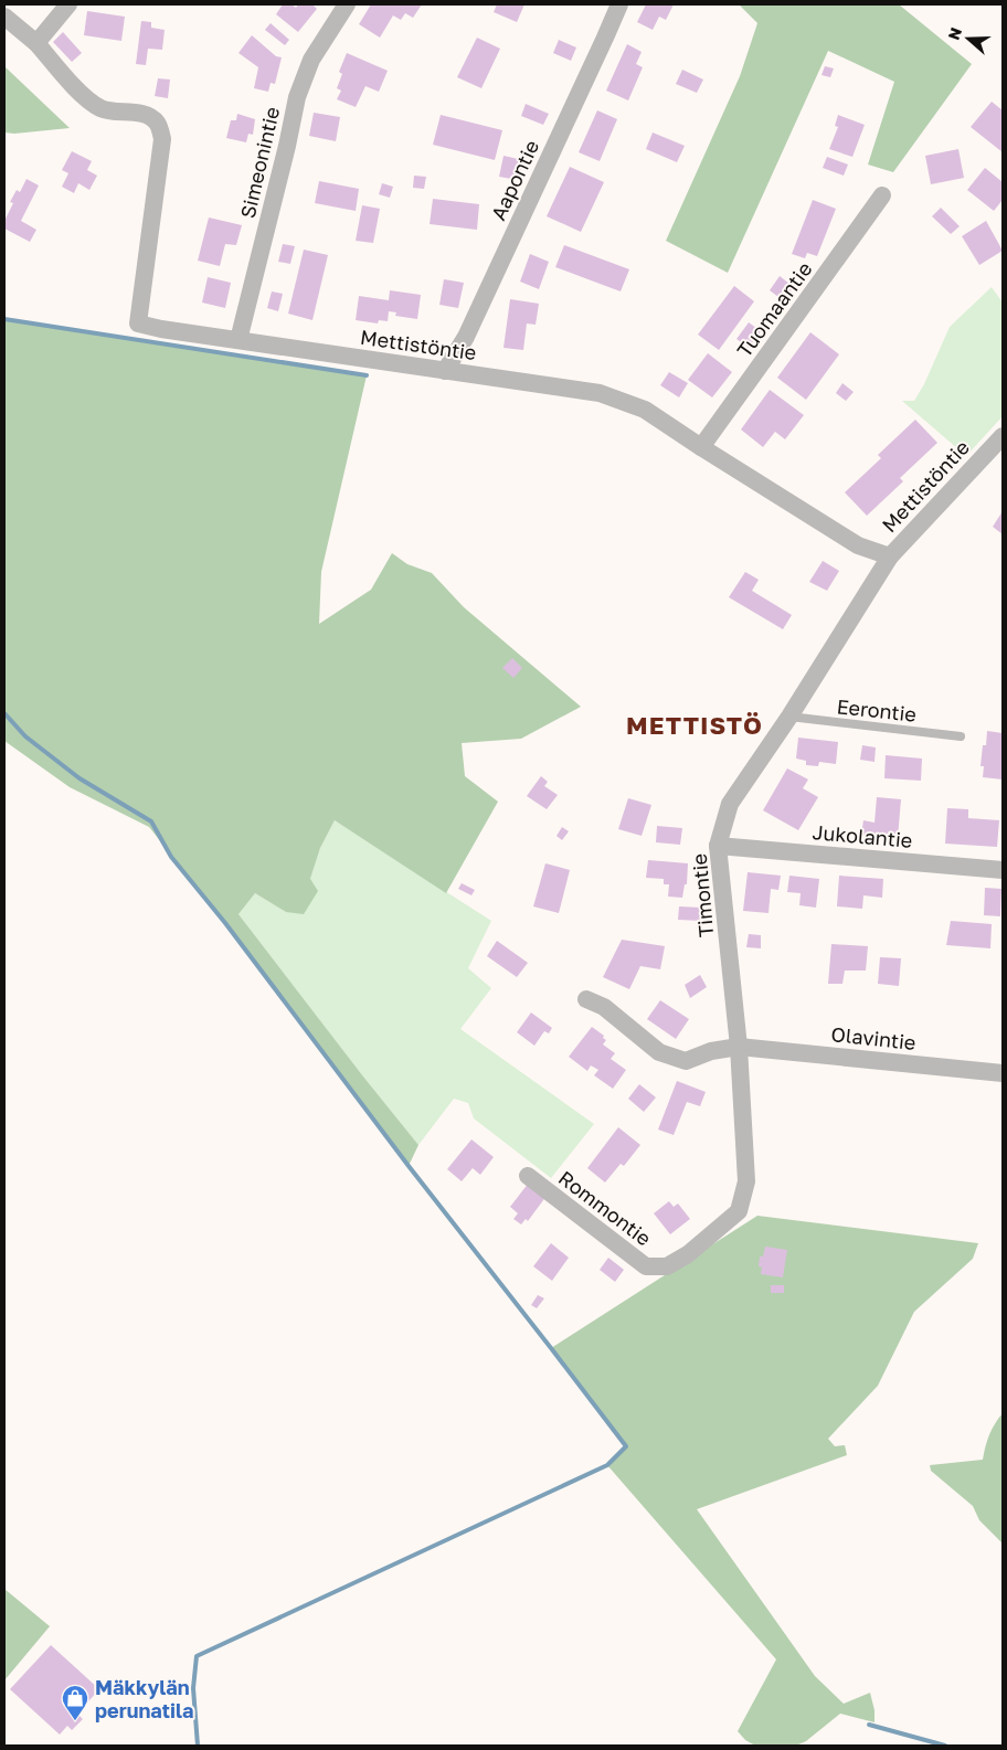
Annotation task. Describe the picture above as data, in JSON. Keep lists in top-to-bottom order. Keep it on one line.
{"streets":{"street":["Simeonintie","Aapontie","Tuomaantie","Mettistöntie","Jukolantie","Timontie","Olavintie","Rommontie"],"lane":["Eerontie"]},"crossings":[["Simeonintie","Mettistöntie"],["Aapontie","Mettistöntie"],["Tuomaantie","Mettistöntie"],["Mettistöntie","Timontie"],["Eerontie","Timontie"],["Jukolantie","Timontie"],["Timontie","Olavintie"],["Timontie","Rommontie"],["Olavintie","Rommontie"]],"districts":["METTISTÖ"],"places":{"shop":["Mäkkylän perunatila"]},"north":"left"}
